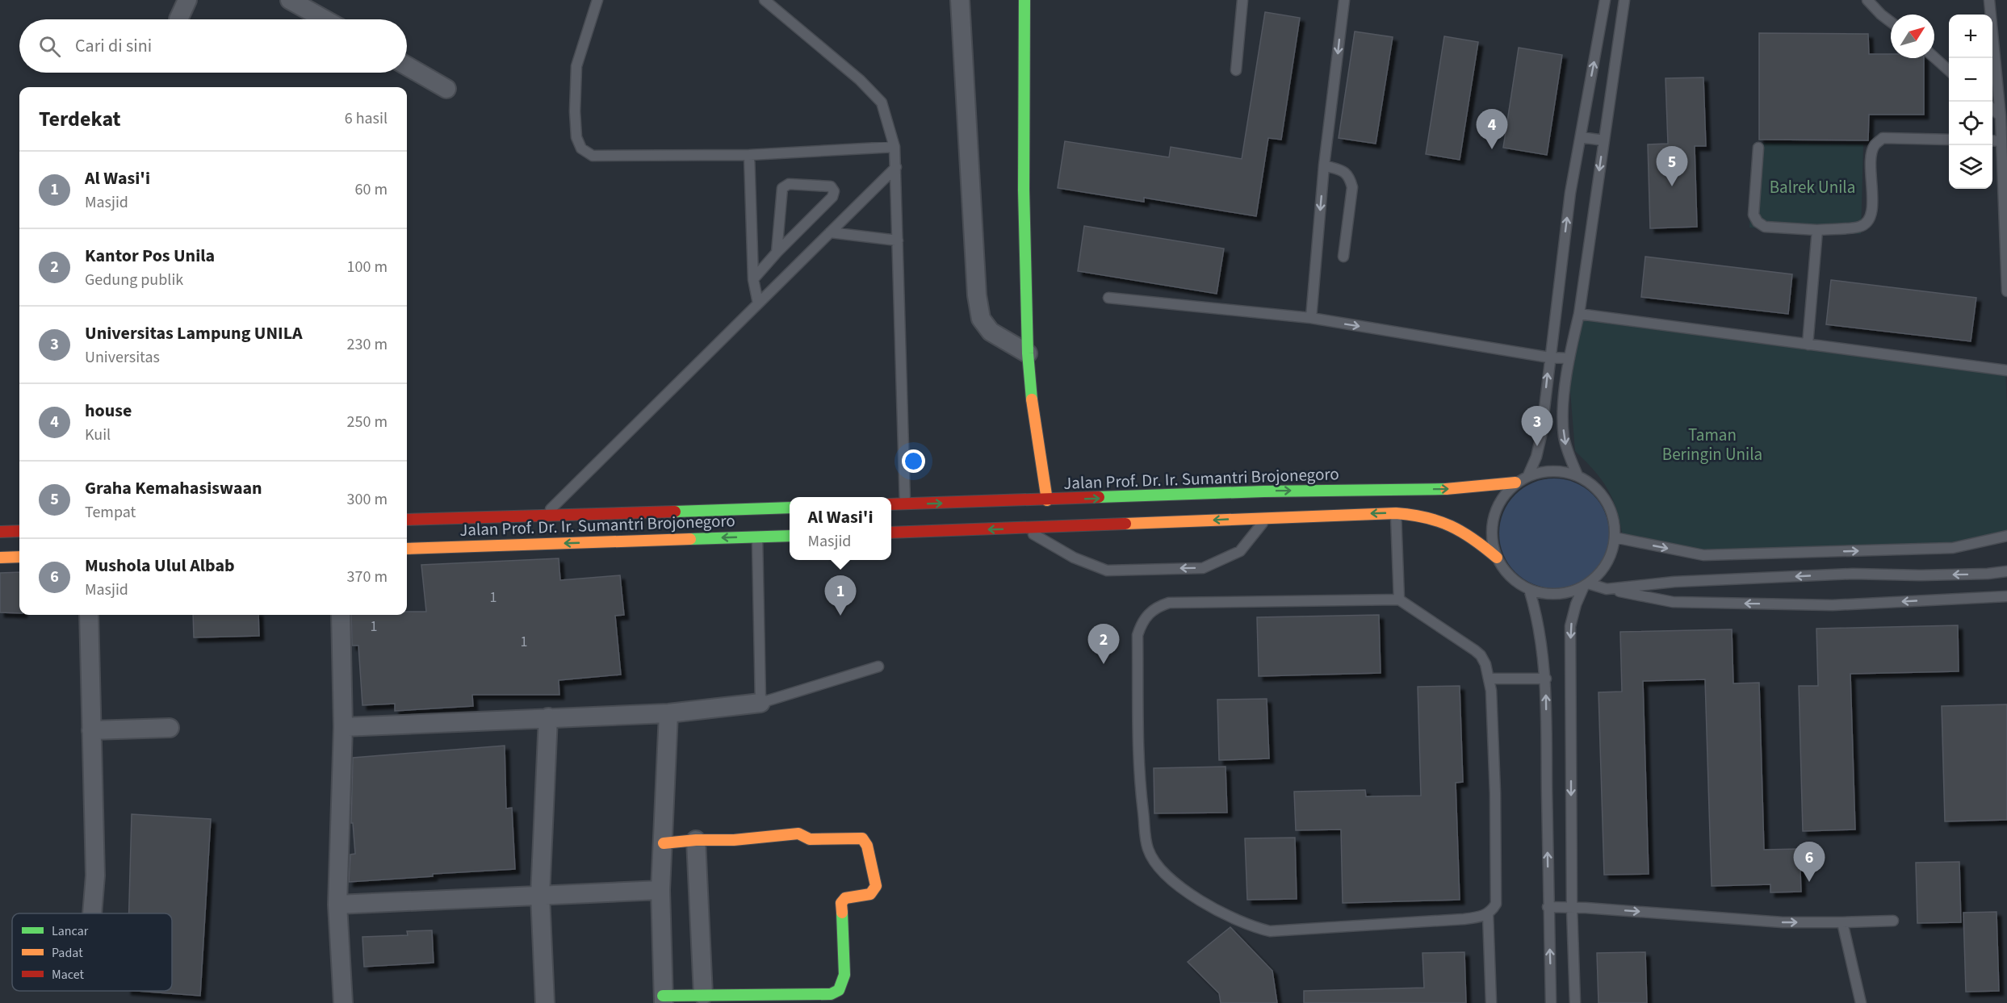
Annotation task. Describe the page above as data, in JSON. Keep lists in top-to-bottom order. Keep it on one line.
{"streets":{"street":["Jalan Prof. Dr. Ir. Sumantri Brojonegoro"]},"parks":["Balrek Unila","Taman Beringin Unila"],"house_numbers":["1","1","1"],"legend":["Lancar","Padat","Macet"],"north":"top right","page":{"map_buttons":["+","−"],"search":"Cari di sini","heading":["Terdekat","6 hasil"],"pins":["4","5","3","1","2","6"],"list":[{"mark":"1","name":"Al Wasi'i","note":"Masjid","value":"60 m"},{"mark":"2","name":"Kantor Pos Unila","note":"Gedung publik","value":"100 m"},{"mark":"3","name":"Universitas Lampung UNILA","note":"Universitas","value":"230 m"},{"mark":"4","name":"house","note":"Kuil","value":"250 m"},{"mark":"5","name":"Graha Kemahasiswaan","note":"Tempat","value":"300 m"},{"mark":"6","name":"Mushola Ulul Albab","note":"Masjid","value":"370 m"}],"popup":["Al Wasi'i","Masjid"]}}
